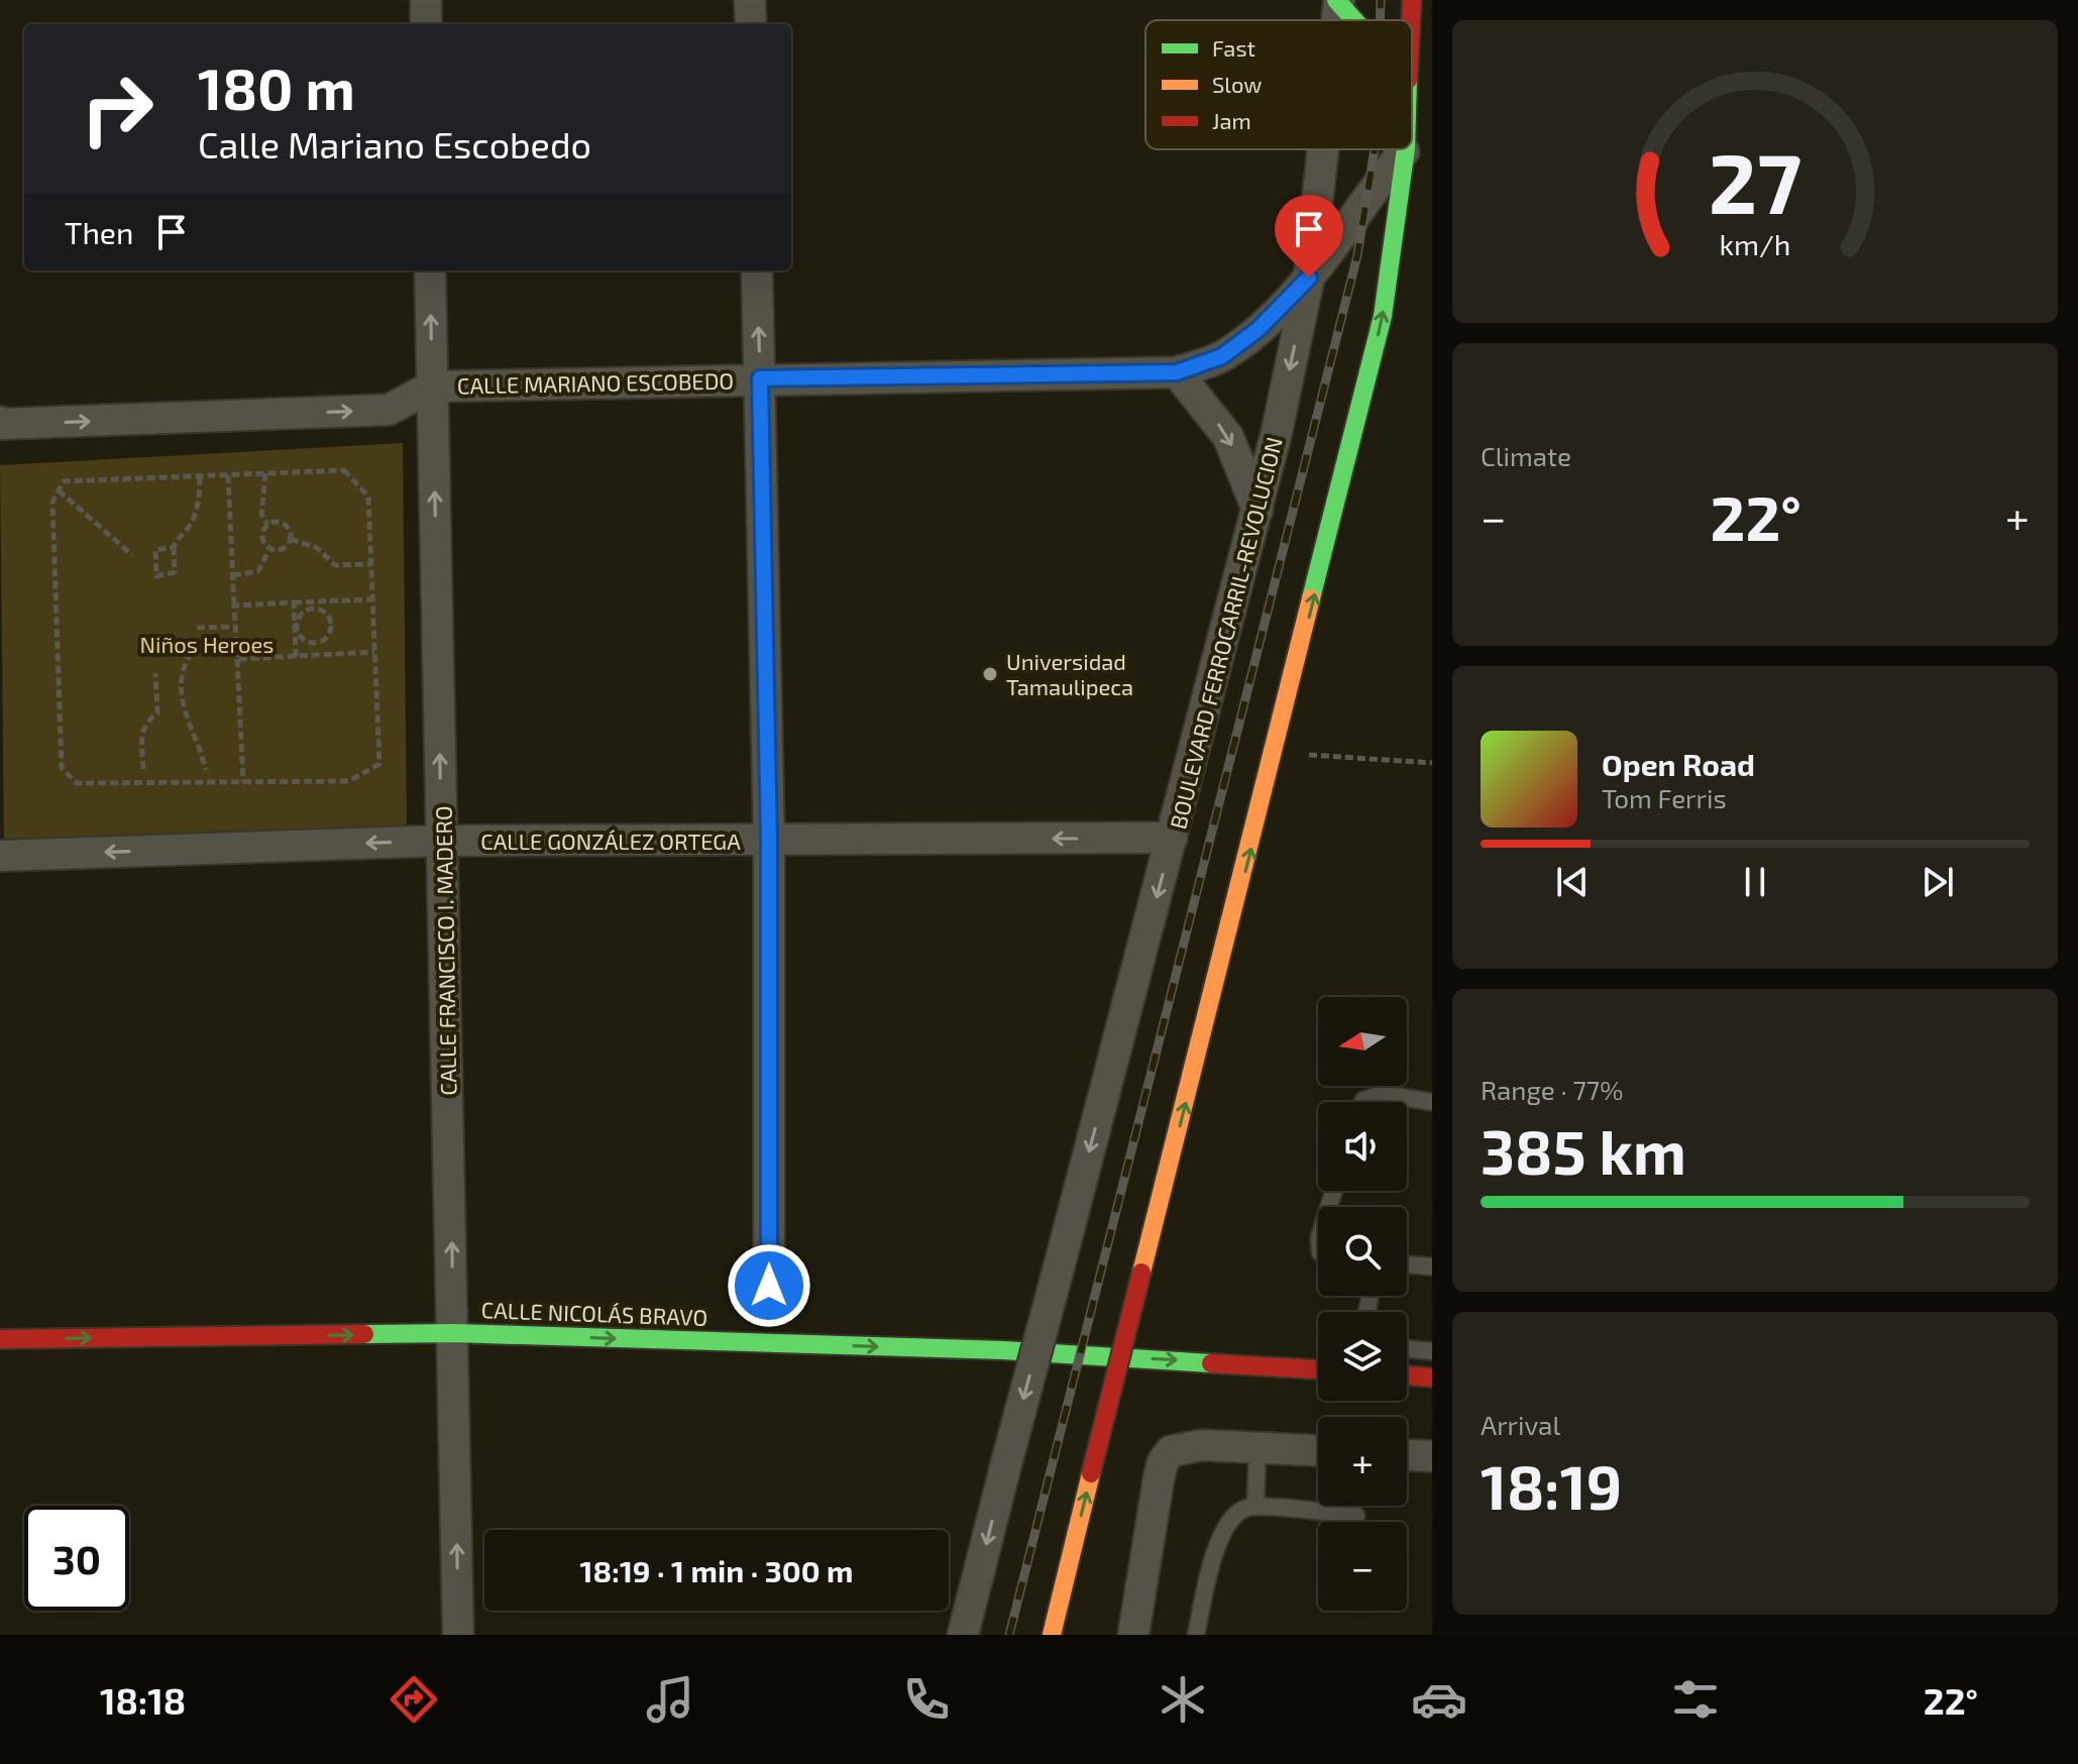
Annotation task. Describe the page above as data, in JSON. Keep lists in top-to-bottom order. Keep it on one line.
{"streets":{"street":["CALLE MARIANO ESCOBEDO","BOULEVARD FERROCARRIL-REVOLUCION","CALLE GONZÁLEZ ORTEGA","CALLE FRANCISCO I. MADERO","CALLE NICOLÁS BRAVO"]},"crossings":[["CALLE MARIANO ESCOBEDO","BOULEVARD FERROCARRIL-REVOLUCION"],["CALLE MARIANO ESCOBEDO","CALLE FRANCISCO I. MADERO"],["BOULEVARD FERROCARRIL-REVOLUCION","CALLE GONZÁLEZ ORTEGA"],["CALLE GONZÁLEZ ORTEGA","CALLE FRANCISCO I. MADERO"],["CALLE FRANCISCO I. MADERO","CALLE NICOLÁS BRAVO"]],"one_way":["CALLE GONZÁLEZ ORTEGA","CALLE FRANCISCO I. MADERO","CALLE NICOLÁS BRAVO"],"parks":["Niños Heroes"],"places":["Universidad Tamaulipeca"],"legend":["Fast","Slow","Jam"],"north":"left","page":{"turn":["180 m","Calle Mariano Escobedo"],"then":"Then","tile":["Climate",["Range · 77%","385 km"],["Arrival","18:19"]],"heat":["−","22°","+"],"song":["Open Road","Tom Ferris"],"map_buttons":["+","−"],"limit":"30","trip":"18:19 · 1 min · 300 m","tabs":["18:18","22°"],"gauge":["27","km/h"]}}
